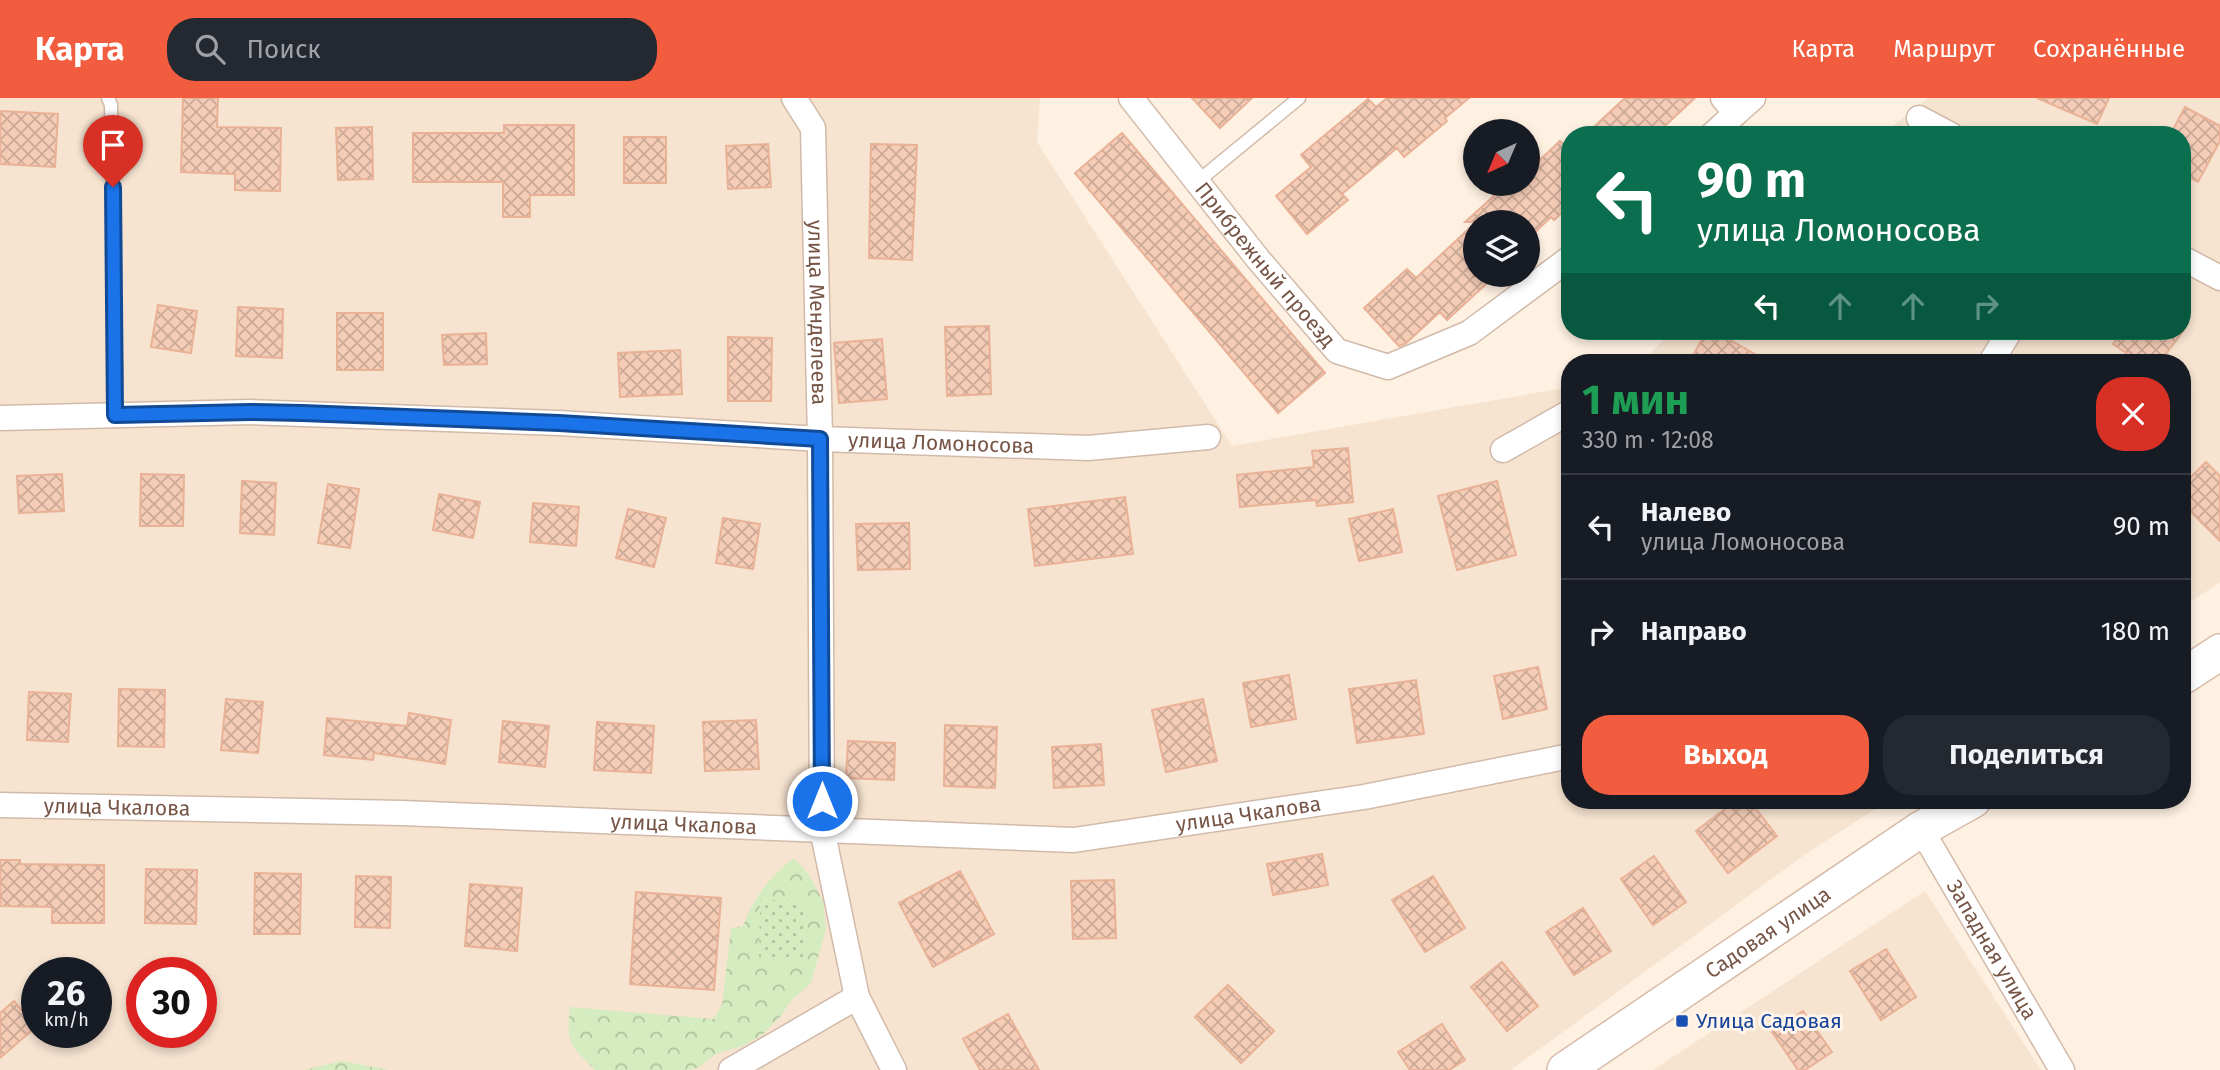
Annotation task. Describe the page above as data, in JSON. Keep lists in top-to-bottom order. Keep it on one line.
{"streets":{"street":["Прибрежный проезд","улица Менделеева","улица Ломоносова","улица Чкалова","Садовая улица","Западная улица"]},"crossings":[["улица Менделеева","улица Ломоносова"],["улица Менделеева","улица Чкалова"],["Садовая улица","Западная улица"]],"places":{"transit":["Улица Садовая"]},"north":"bottom left","page":{"header":"Карта","search":"Поиск","nav":["Карта","Маршрут","Сохранённые"],"turn":["90 m","улица Ломоносова"],"heading":["1 мин","330 m · 12:08"],"list":[{"name":"Налево","note":"улица Ломоносова","value":"90 m"},{"name":"Направо","value":"180 m"}],"buttons":["Выход","Поделиться"],"speed":"26 km/h","limit":"30"}}
